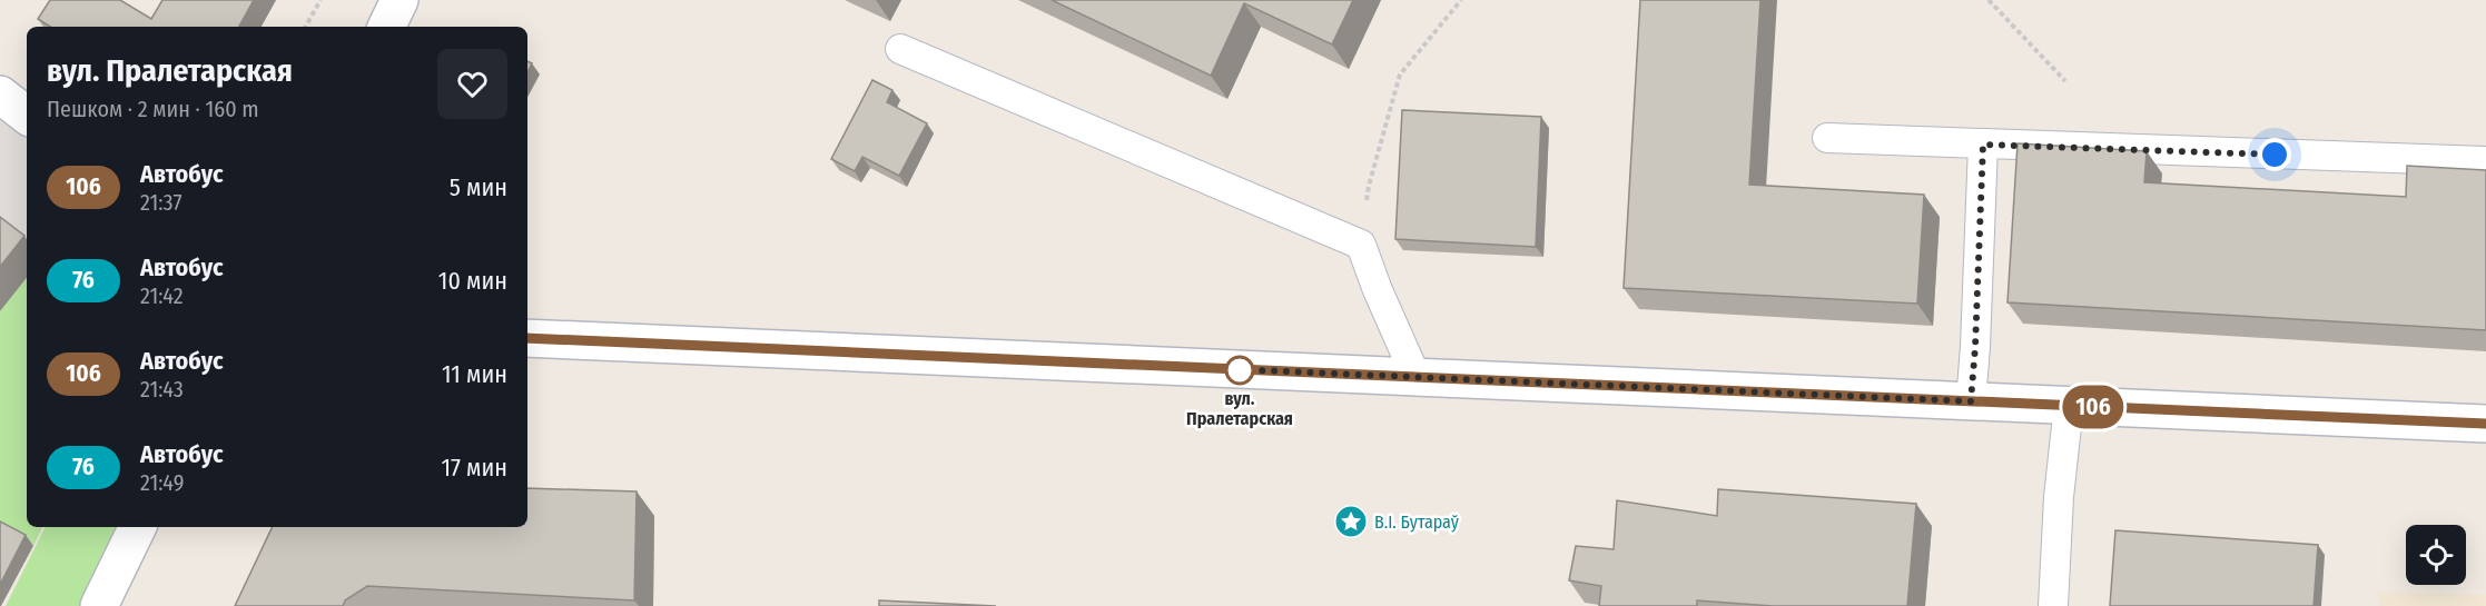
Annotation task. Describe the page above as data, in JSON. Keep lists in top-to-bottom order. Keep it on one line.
{"places":{"other":["вул. Пралетарская"],"place":["В.І. Бутараў"]},"lines":["bus line 106"],"page":{"on_map":"106","heading":["вул. Пралетарская","Пешком · 2 мин · 160 m"],"list":[{"mark":"106","name":"Автобус","note":"21:37","value":"5 мин"},{"mark":"76","name":"Автобус","note":"21:42","value":"10 мин"},{"mark":"106","name":"Автобус","note":"21:43","value":"11 мин"},{"mark":"76","name":"Автобус","note":"21:49","value":"17 мин"}]}}
